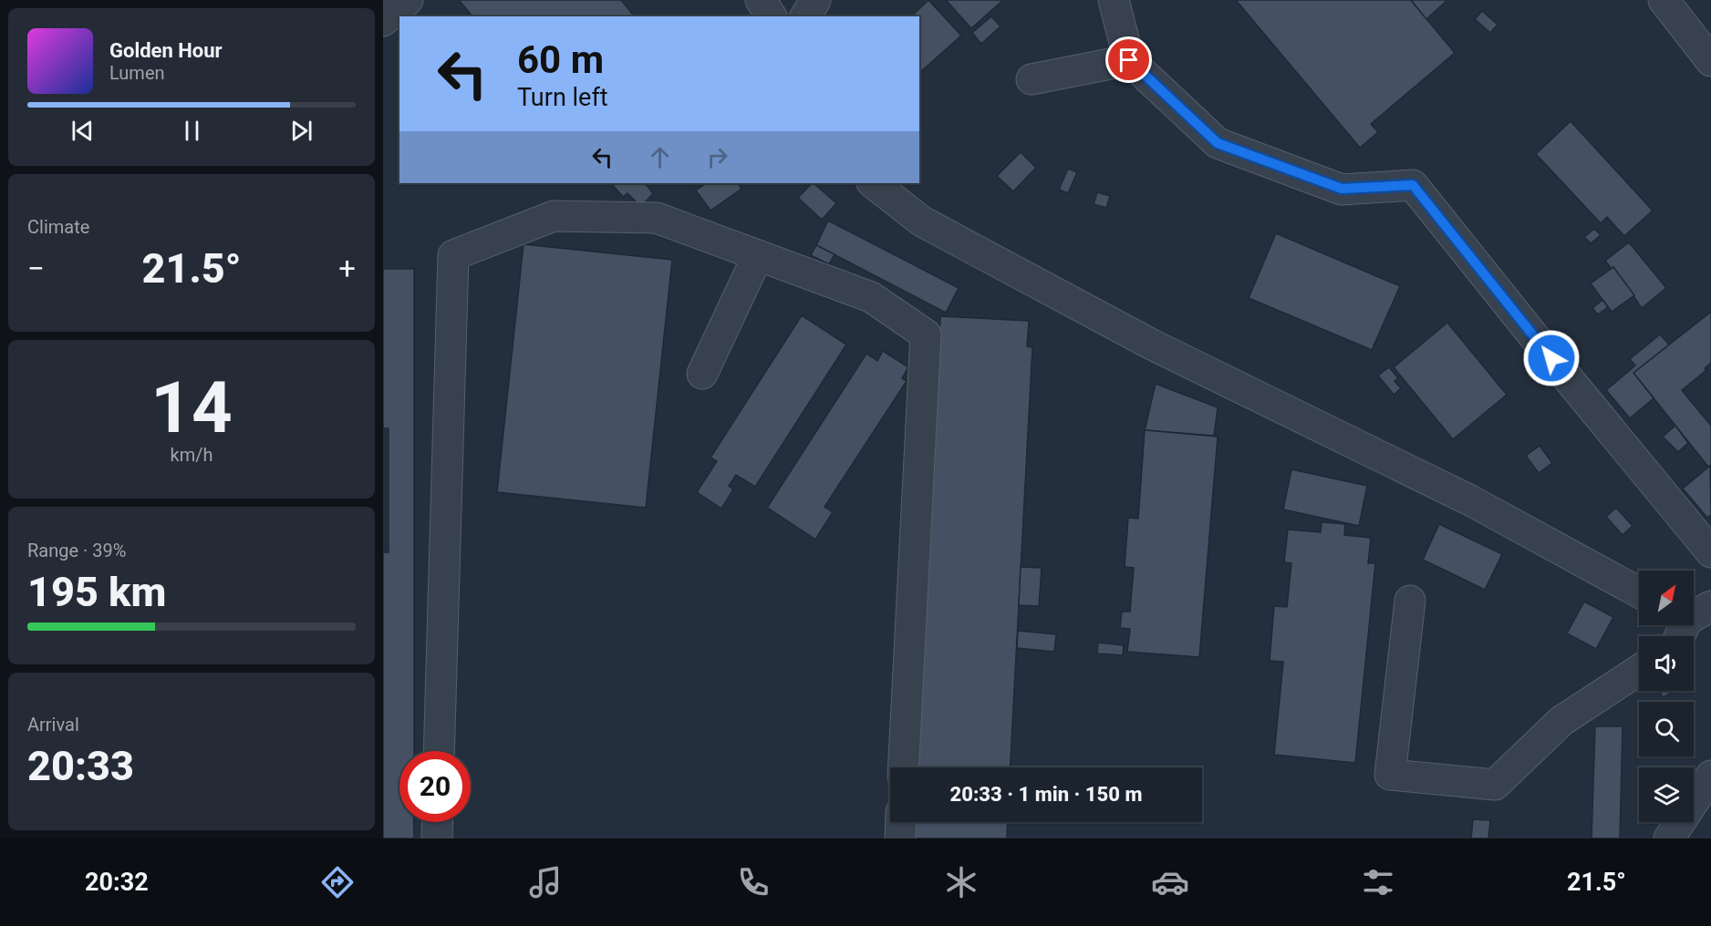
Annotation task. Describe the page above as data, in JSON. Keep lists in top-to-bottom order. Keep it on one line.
{"north":"top right","page":{"turn":["60 m","Turn left"],"song":["Golden Hour","Lumen"],"tile":["Climate",["14","km/h"],["Range · 39%","195 km"],["Arrival","20:33"]],"heat":["−","21.5°","+"],"limit":"20","trip":"20:33 · 1 min · 150 m","tabs":["20:32","21.5°"]}}
